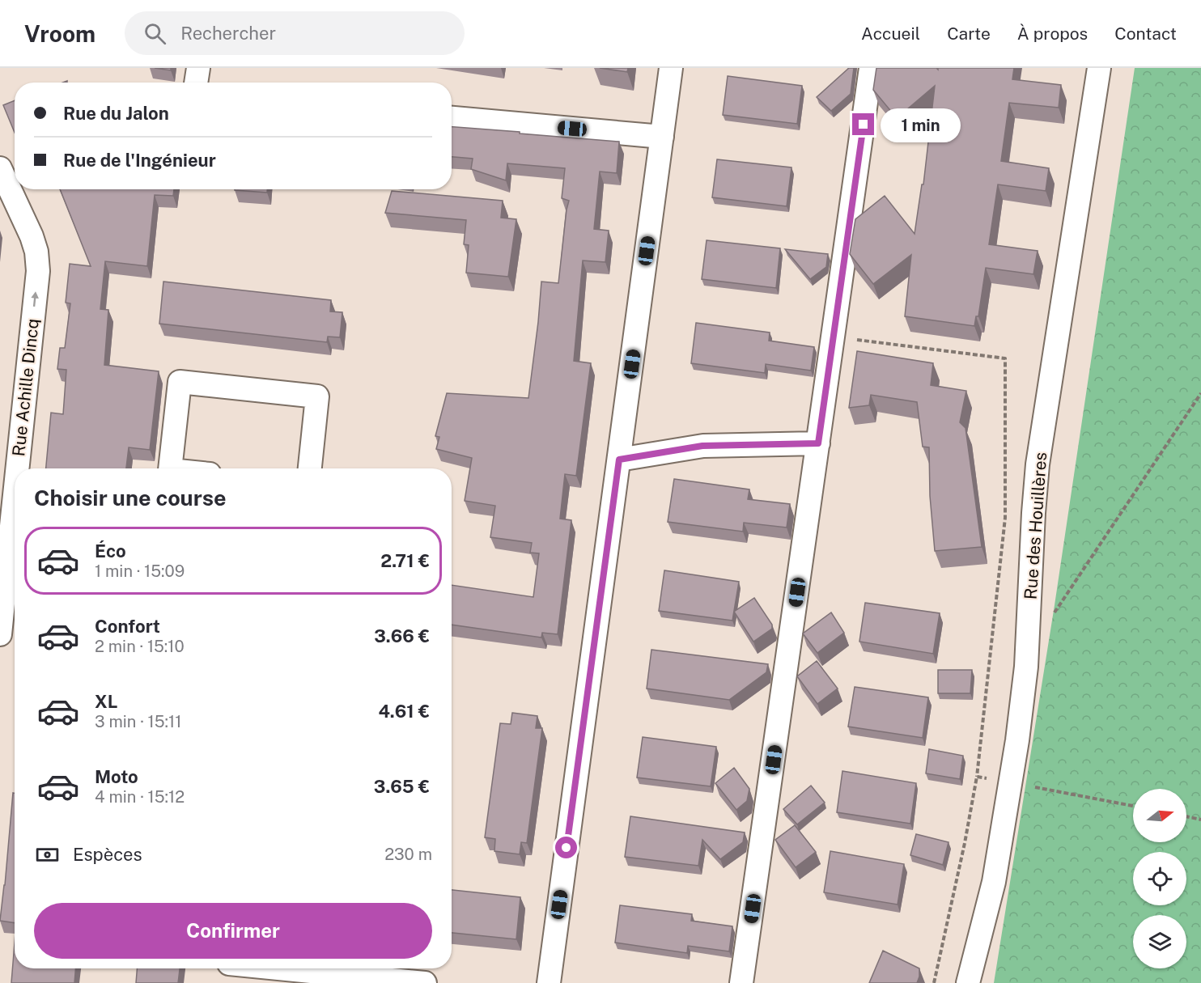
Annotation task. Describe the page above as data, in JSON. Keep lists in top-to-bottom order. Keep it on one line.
{"streets":{"street":["Rue Achille Dincq","Rue des Houillères"]},"one_way":["Rue Achille Dincq"],"north":"right","page":{"header":"Vroom","search":"Rechercher","nav":["Accueil","Carte","À propos","Contact"],"banner":["Rue du Jalon","Rue de l'Ingénieur"],"bubble":"1 min","heading":"Choisir une course","list":[{"name":"Éco","note":"1 min · 15:09","value":"2.71 €"},{"name":"Confort","note":"2 min · 15:10","value":"3.66 €"},{"name":"XL","note":"3 min · 15:11","value":"4.61 €"},{"name":"Moto","note":"4 min · 15:12","value":"3.65 €"}],"pay":["Espèces","230 m"],"buttons":"Confirmer"}}
